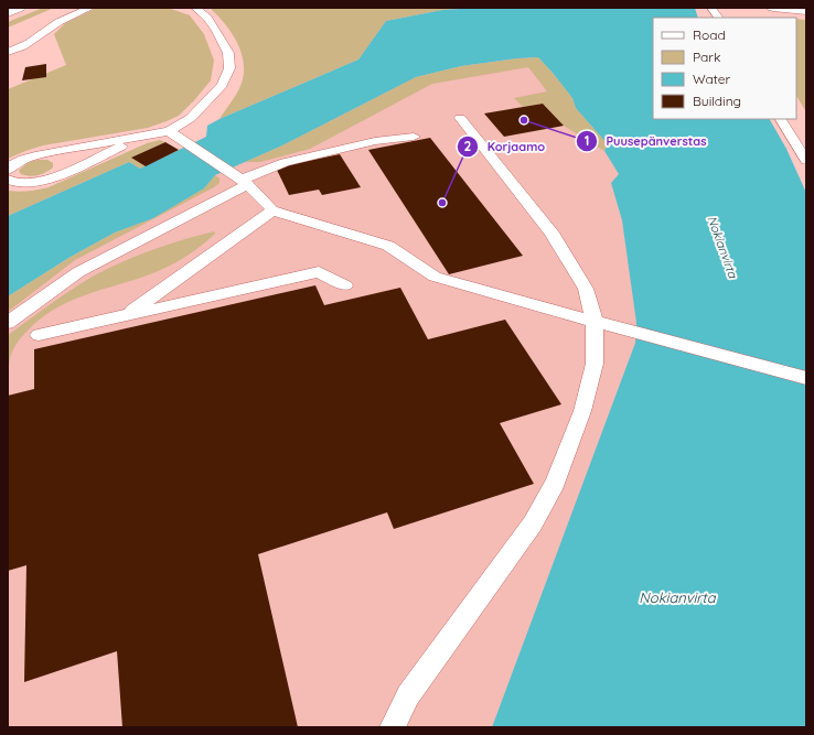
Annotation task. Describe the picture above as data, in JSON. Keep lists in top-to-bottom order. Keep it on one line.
{"water":["Nokianvirta"],"places":["Puusepänverstas","Korjaamo"],"legend":["Road","Park","Water","Building"]}
